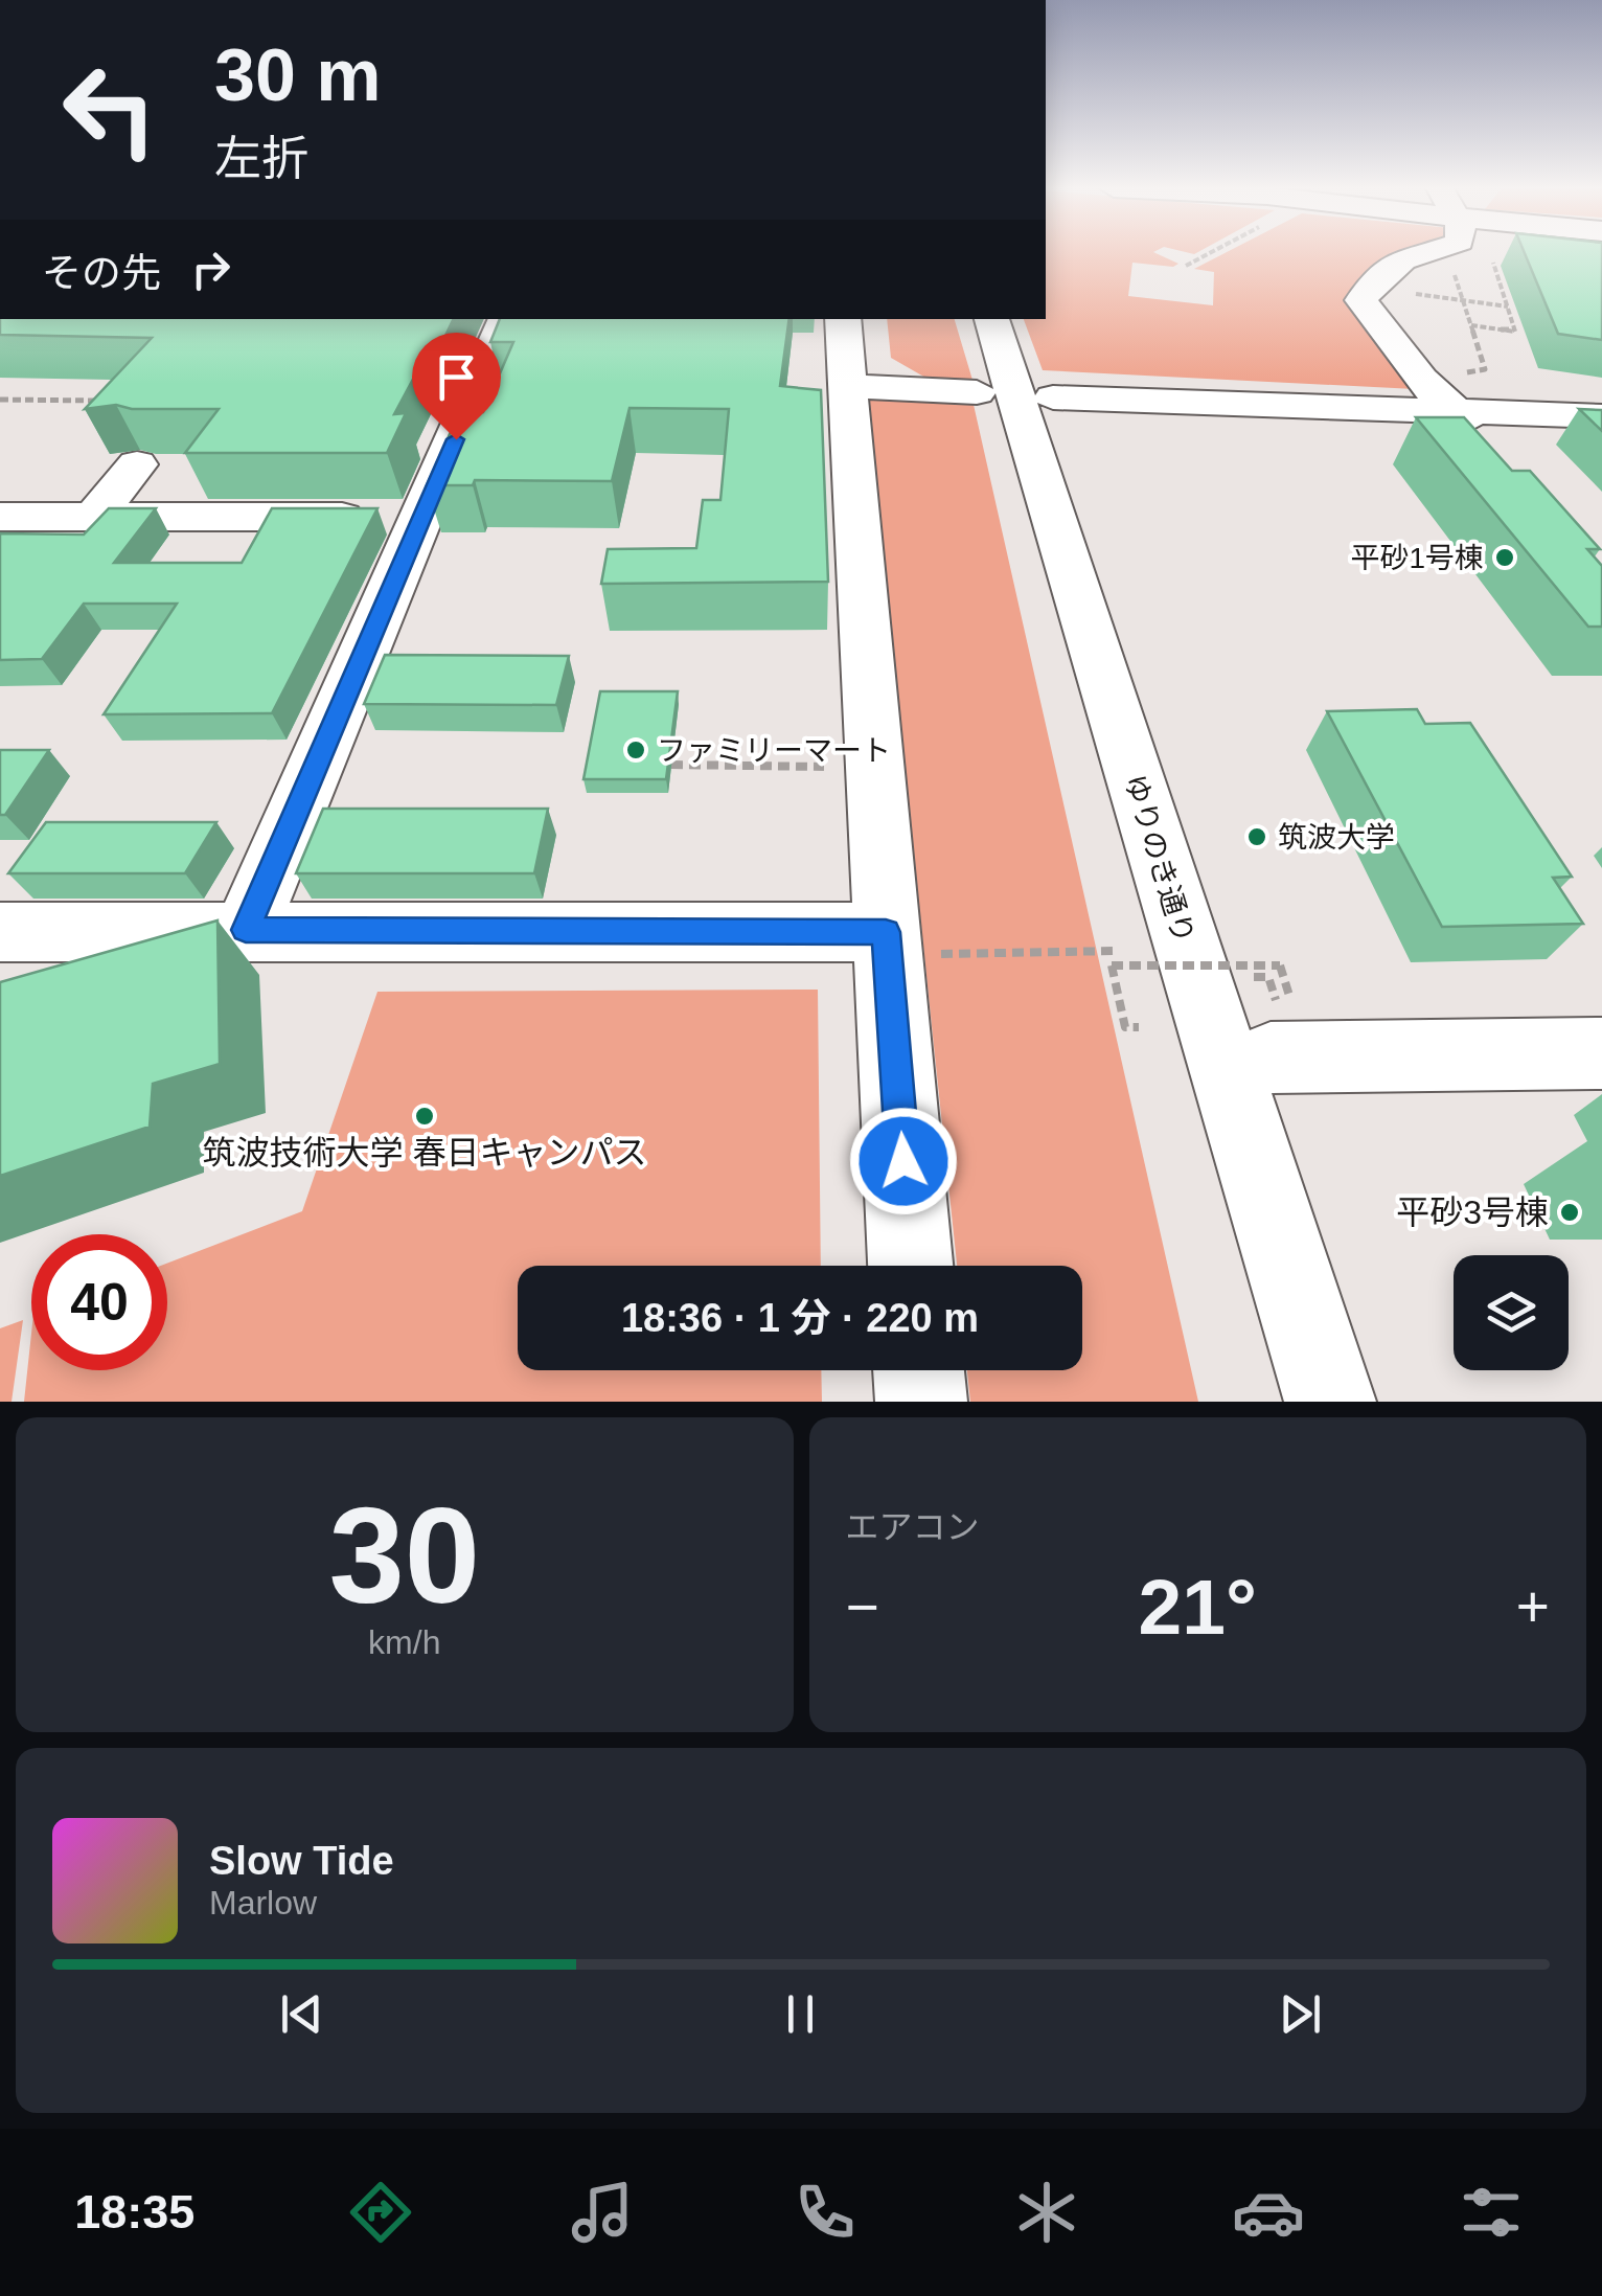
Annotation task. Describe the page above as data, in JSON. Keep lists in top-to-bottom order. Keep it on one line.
{"streets":{"street":["ゆりのき通り"]},"places":["平砂1号棟","ファミリーマート","筑波大学","筑波技術大学 春日キャンパス","平砂3号棟"],"page":{"turn":["30 m","左折"],"then":"その先","limit":"40","trip":"18:36 · 1 分 · 220 m","tile":[["30","km/h"],"エアコン"],"heat":["−","21°","+"],"song":["Slow Tide","Marlow"],"tabs":"18:35"}}
